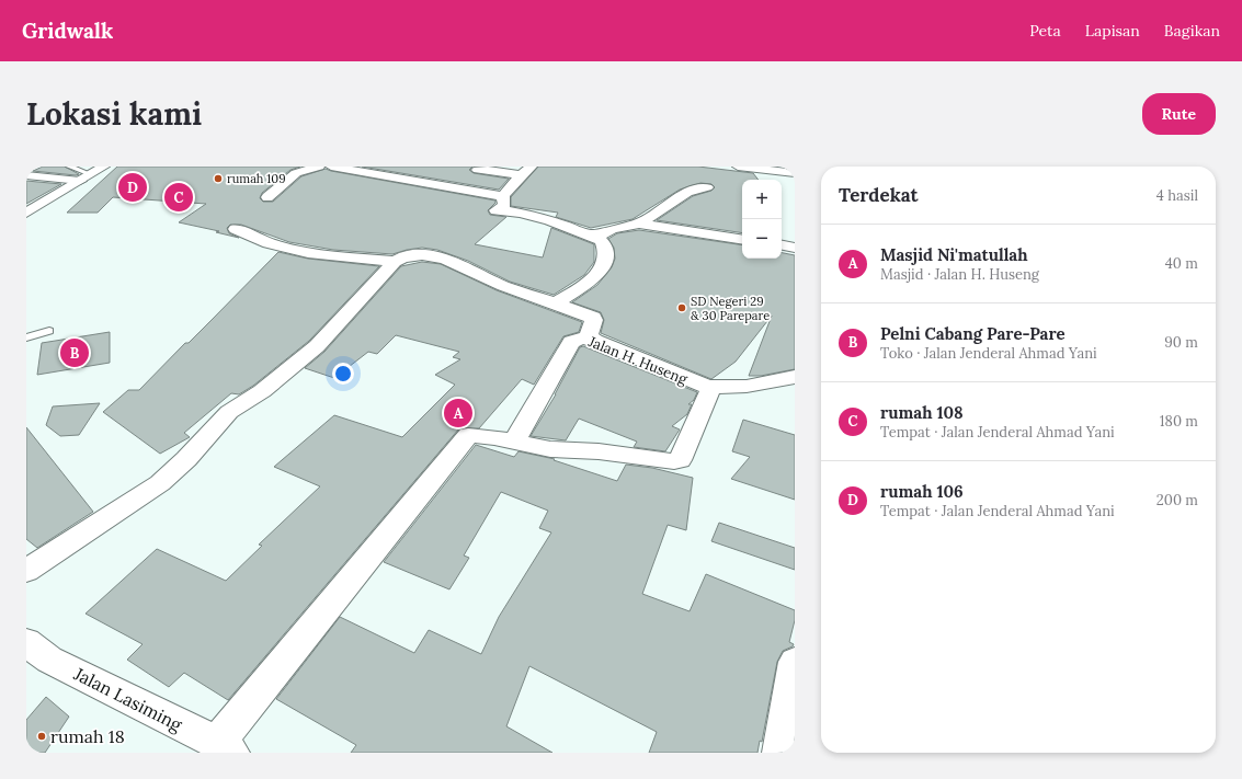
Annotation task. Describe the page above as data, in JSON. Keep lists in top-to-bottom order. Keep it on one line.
{"streets":{"main road":["Jalan H. Huseng","Jalan Lasiming"]},"places":["rumah 109","SD Negeri 29 & 30 Parepare","rumah 18"],"page":{"header":"Gridwalk","nav":["Peta","Lapisan","Bagikan"],"buttons":"Rute","title":"Lokasi kami","heading":["Terdekat","4 hasil"],"pins":["D","C","B","A"],"map_buttons":["+","−"],"list":[{"mark":"A","name":"Masjid Ni'matullah","note":"Masjid · Jalan H. Huseng","value":"40 m"},{"mark":"B","name":"Pelni Cabang Pare-Pare","note":"Toko · Jalan Jenderal Ahmad Yani","value":"90 m"},{"mark":"C","name":"rumah 108","note":"Tempat · Jalan Jenderal Ahmad Yani","value":"180 m"},{"mark":"D","name":"rumah 106","note":"Tempat · Jalan Jenderal Ahmad Yani","value":"200 m"}]}}
